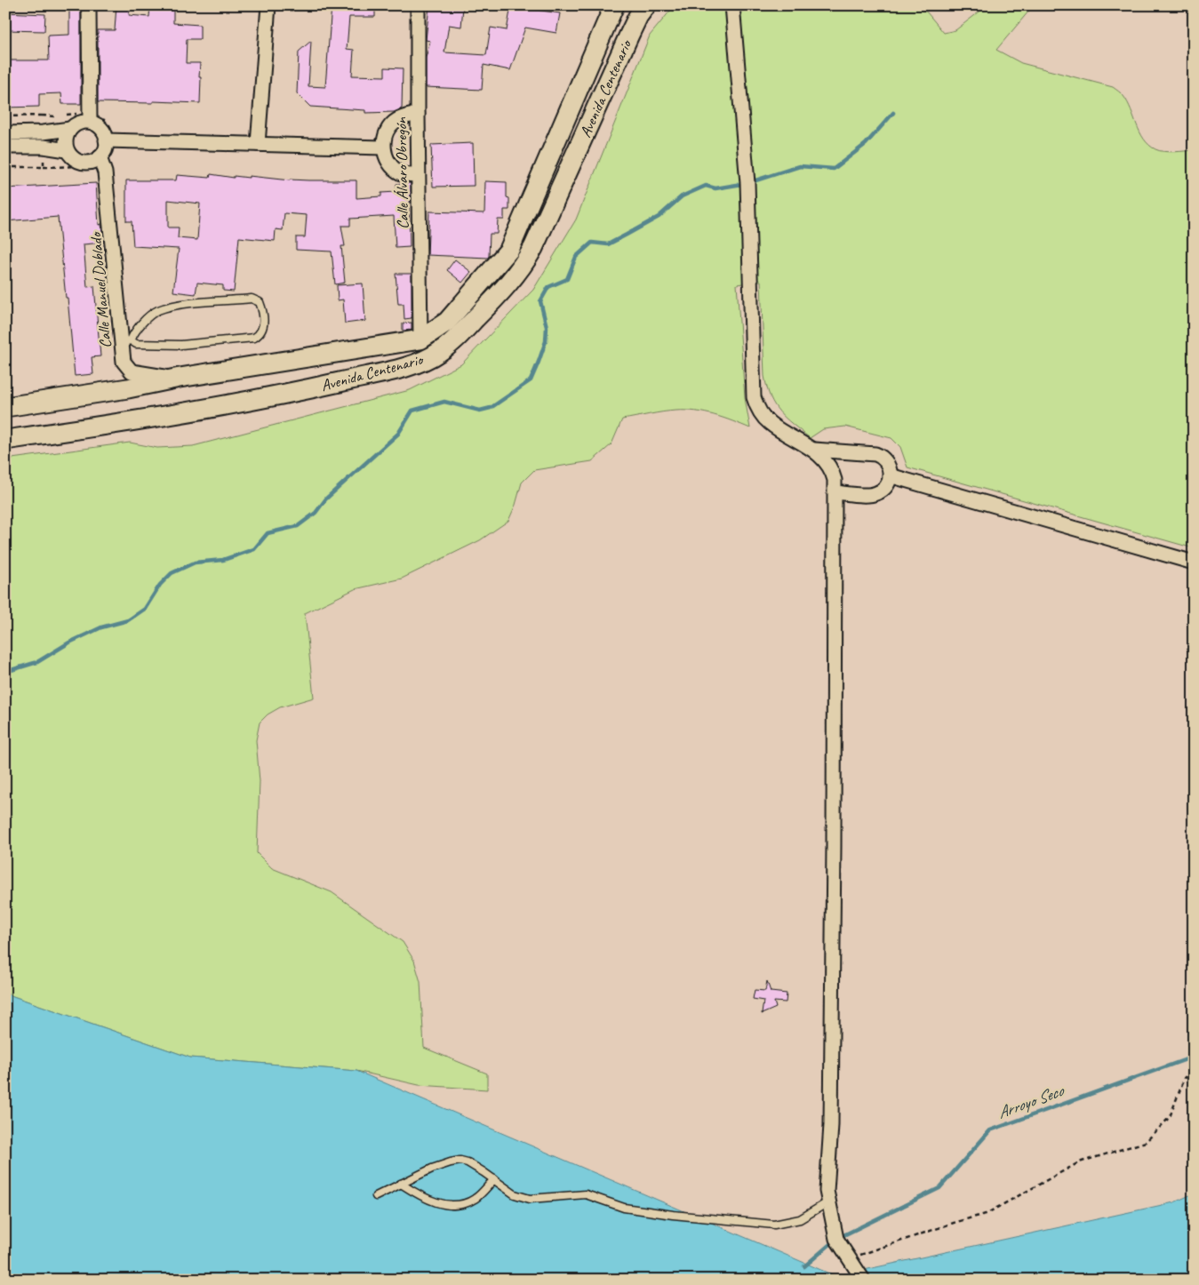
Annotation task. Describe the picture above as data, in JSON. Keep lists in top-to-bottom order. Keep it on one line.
{"streets":{"main road":["Avenida Centenario"],"street":["Calle Álvaro Obregón","Calle Manuel Doblado"]},"crossings":[["Avenida Centenario","Calle Álvaro Obregón"],["Avenida Centenario","Calle Manuel Doblado"]],"water":["Arroyo Seco"]}
